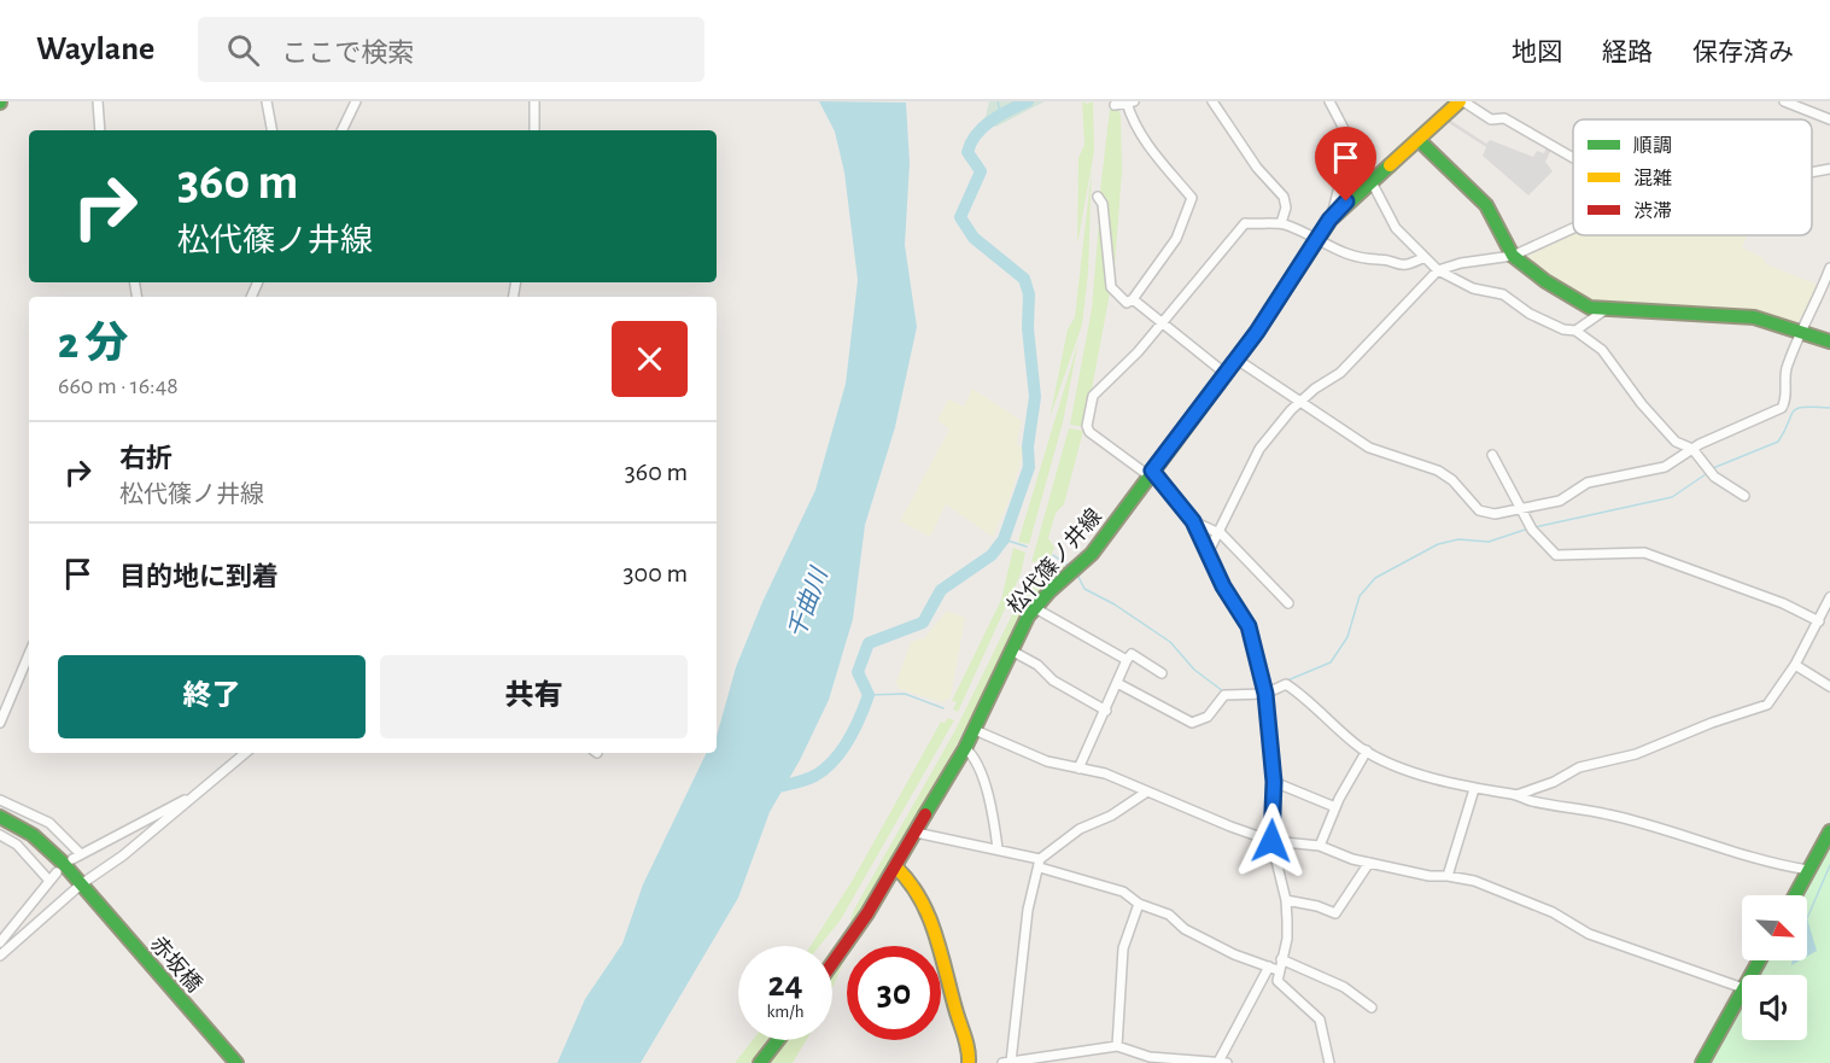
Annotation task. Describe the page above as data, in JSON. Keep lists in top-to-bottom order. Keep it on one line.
{"streets":{"main road":["松代篠ノ井線","赤坂橋"]},"water":["千曲川"],"legend":["順調","混雑","渋滞"],"north":"bottom right","page":{"header":"Waylane","search":"ここで検索","nav":["地図","経路","保存済み"],"turn":["360 m","松代篠ノ井線"],"heading":["2 分","660 m · 16:48"],"list":[{"name":"右折","note":"松代篠ノ井線","value":"360 m"},{"name":"目的地に到着","value":"300 m"}],"buttons":["終了","共有"],"speed":"24 km/h","limit":"30"}}
